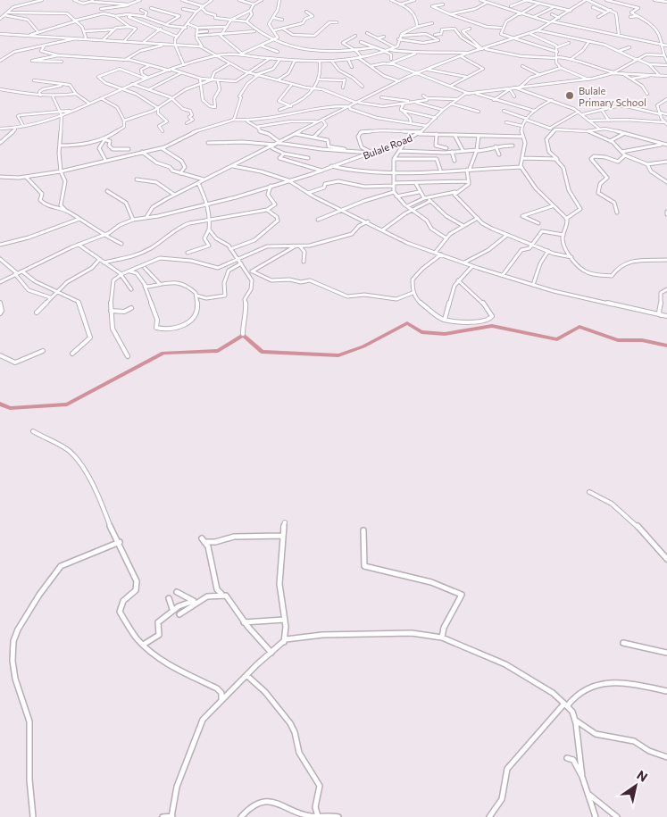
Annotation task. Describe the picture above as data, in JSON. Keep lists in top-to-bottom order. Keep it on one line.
{"streets":{"street":["Bulale Road"]},"places":["Bulale Primary School"],"north":"top right"}
